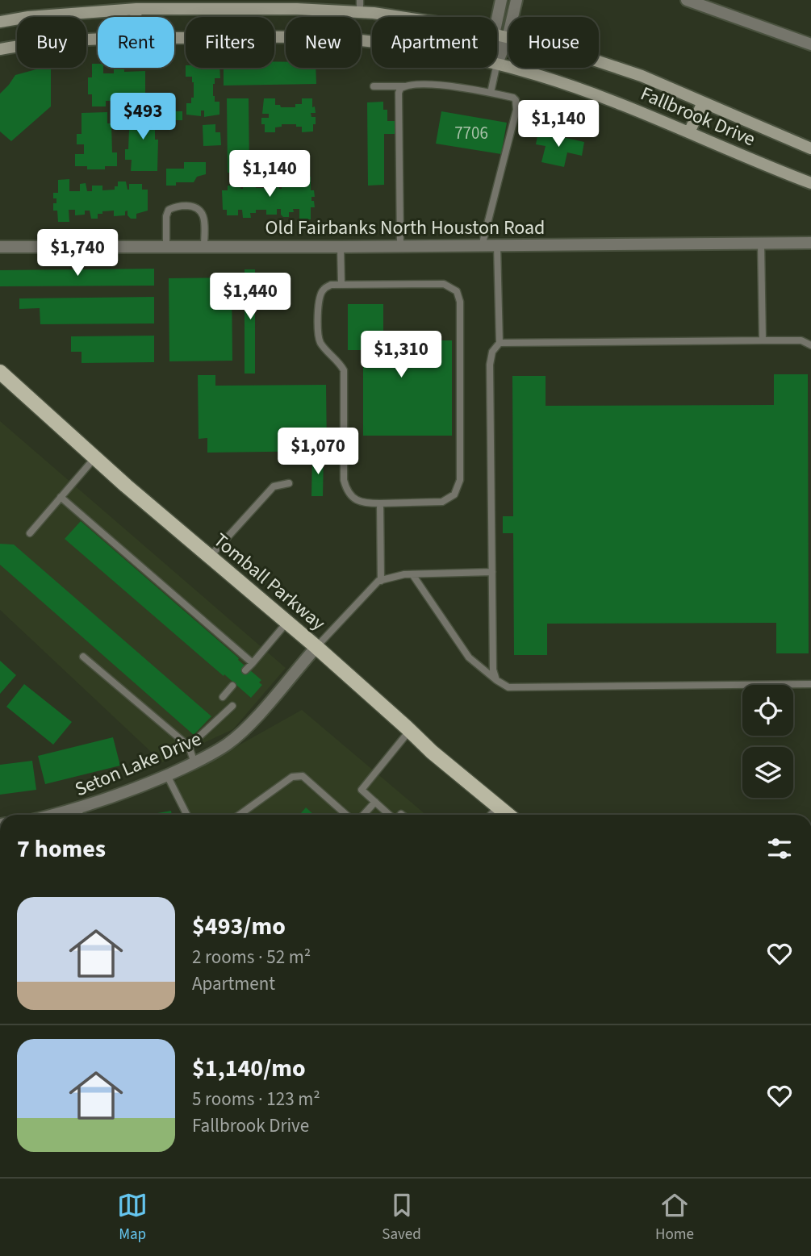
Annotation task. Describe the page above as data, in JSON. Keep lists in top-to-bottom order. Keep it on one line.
{"streets":{"main road":["Fallbrook Drive","Tomball Parkway"],"street":["Old Fairbanks North Houston Road","Seton Lake Drive"]},"crossings":[["Tomball Parkway","Seton Lake Drive"]],"house_numbers":["7706"],"page":{"chip":["Buy","Rent","Filters","New","Apartment","House"],"price":["$493","$1,140","$1,140","$1,740","$1,440","$1,310","$1,070"],"heading":"7 homes","list":[{"name":"$493/mo","note":"2 rooms · 52 m² · Apartment"},{"name":"$1,140/mo","note":"5 rooms · 123 m² · Fallbrook Drive"}],"tabs":["Map","Saved","Home"]}}
